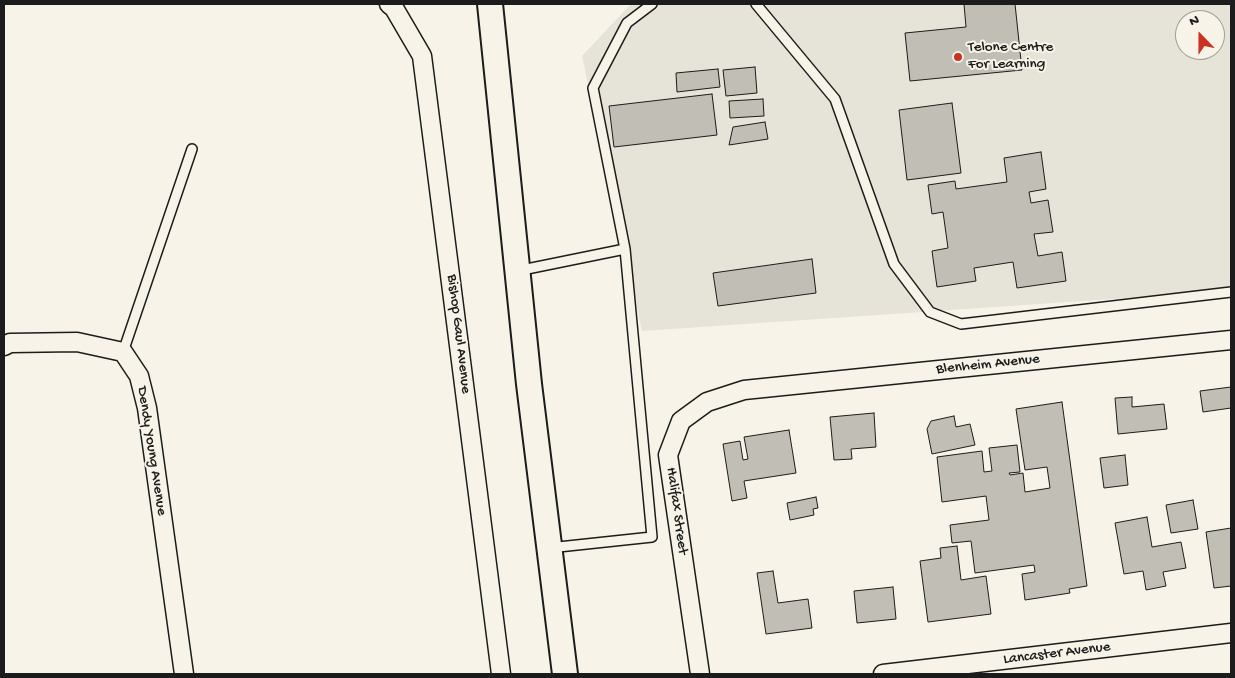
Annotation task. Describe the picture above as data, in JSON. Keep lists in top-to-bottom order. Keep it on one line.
{"streets":{"street":["Bishop Gaul Avenue","Blenheim Avenue","Dendy Young Avenue","Halifax Street","Lancaster Avenue"]},"crossings":[["Blenheim Avenue","Halifax Street"]],"places":["Telone Centre For Learning"],"north":"top"}
